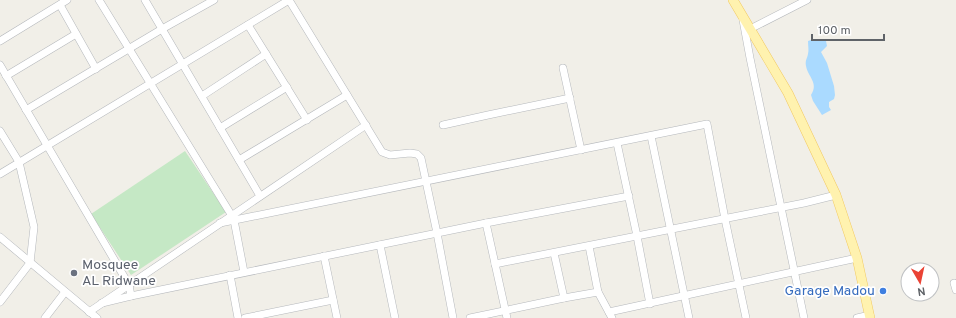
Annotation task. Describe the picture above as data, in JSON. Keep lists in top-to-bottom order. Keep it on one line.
{"places":["Mosquee AL Ridwane","Garage Madou"],"scale_bar":"100 m","north":"bottom"}
